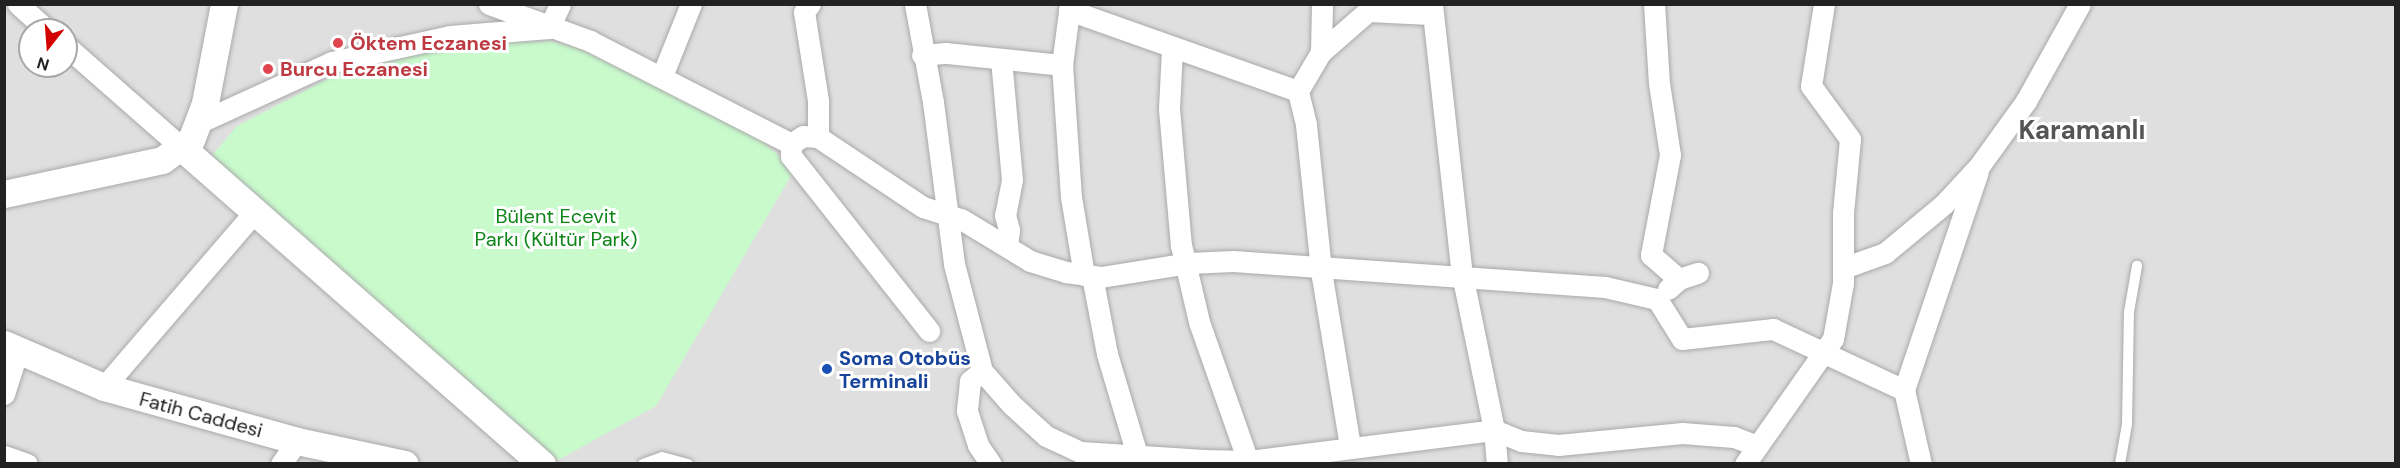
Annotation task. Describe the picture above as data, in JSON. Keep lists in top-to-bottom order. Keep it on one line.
{"streets":{"street":["Fatih Caddesi"]},"districts":["Karamanlı"],"parks":["Bülent Ecevit Parkı (Kültür Park)"],"places":["Öktem Eczanesi","Burcu Eczanesi","Soma Otobüs Terminali"],"north":"bottom"}
